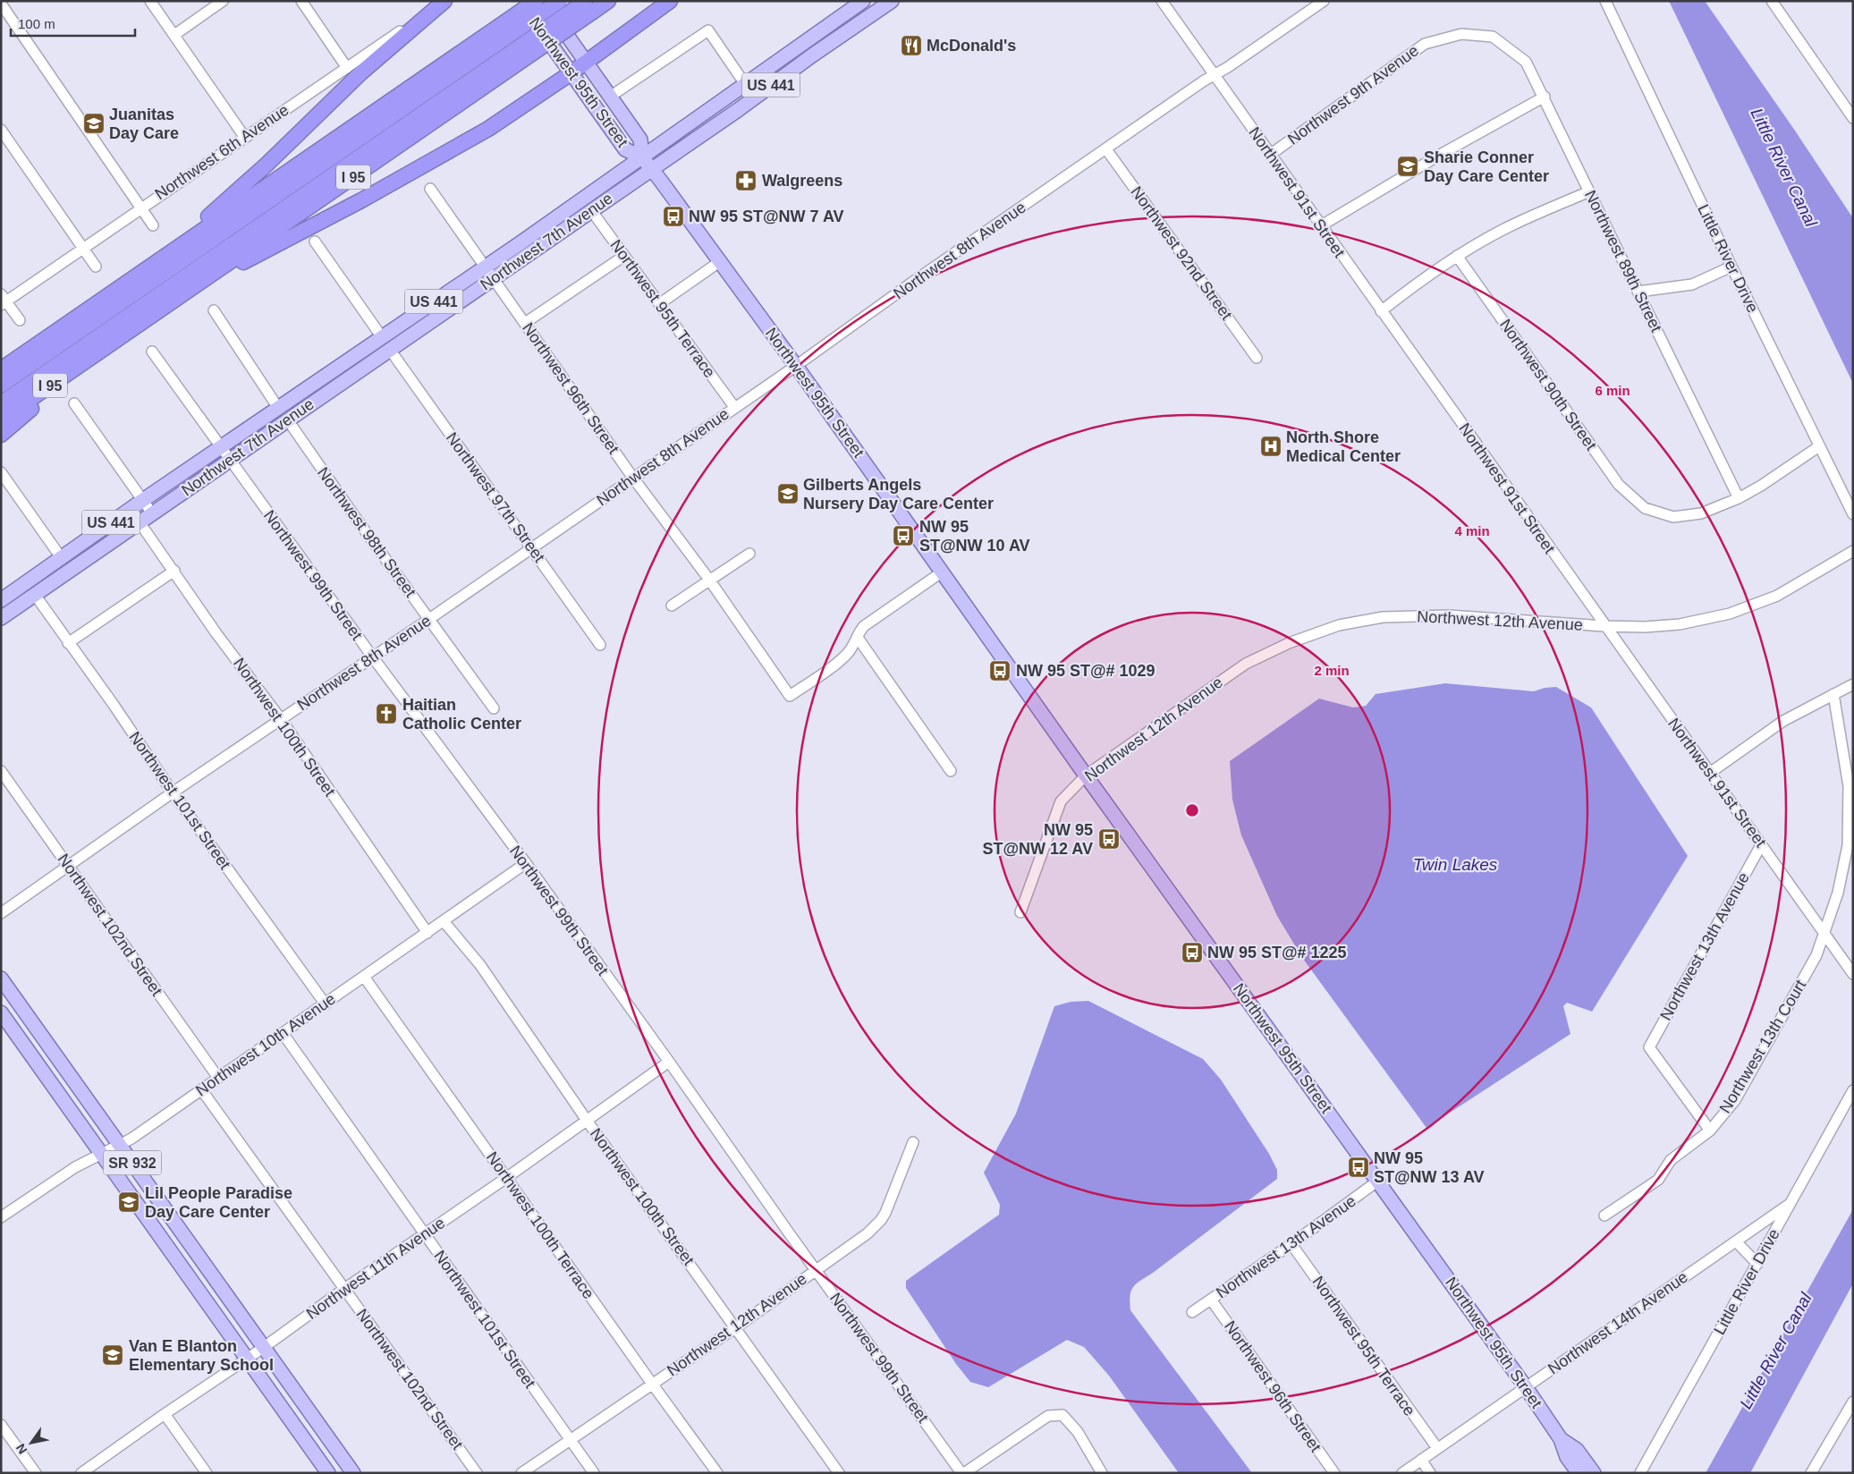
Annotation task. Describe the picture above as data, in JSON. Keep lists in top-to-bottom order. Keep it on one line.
{"streets":{"highway":["I 95"],"main road":["Northwest 95th Street","US 441","Northwest 7th Avenue","SR 932"],"street":["Northwest 9th Avenue","Northwest 6th Avenue","Northwest 91st Street","Northwest 8th Avenue","Northwest 92nd Street","Little River Drive","Northwest 89th Street","Northwest 95th Terrace","Northwest 90th Street","Northwest 96th Street","Northwest 97th Street","Northwest 98th Street","Northwest 99th Street","Northwest 12th Avenue","Northwest 100th Street","Northwest 101st Street","Northwest 102nd Street","Northwest 13th Avenue","Northwest 10th Avenue","Northwest 13th Court","Northwest 100th Terrace","Northwest 11th Avenue","Northwest 14th Avenue"]},"crossings":[["Northwest 95th Street","Northwest 7th Avenue"],["Northwest 95th Street","Northwest 8th Avenue"],["Northwest 95th Street","Northwest 12th Avenue"],["Northwest 95th Street","Northwest 13th Avenue"],["Northwest 95th Street","Northwest 14th Avenue"],["Northwest 9th Avenue","Northwest 91st Street"],["Northwest 9th Avenue","Northwest 89th Street"],["Northwest 91st Street","Northwest 8th Avenue"],["Northwest 91st Street","Northwest 12th Avenue"],["Northwest 91st Street","Northwest 13th Avenue"],["Northwest 91st Street","Northwest 13th Court"],["Northwest 7th Avenue","Northwest 95th Terrace"],["Northwest 7th Avenue","Northwest 96th Street"],["Northwest 7th Avenue","Northwest 97th Street"],["Northwest 7th Avenue","Northwest 98th Street"],["Northwest 7th Avenue","Northwest 99th Street"],["Northwest 7th Avenue","Northwest 100th Street"],["Northwest 7th Avenue","Northwest 101st Street"],["Northwest 8th Avenue","Northwest 92nd Street"],["Northwest 8th Avenue","Northwest 95th Terrace"],["Northwest 8th Avenue","Northwest 96th Street"],["Northwest 8th Avenue","Northwest 97th Street"],["Northwest 8th Avenue","Northwest 98th Street"],["Northwest 8th Avenue","Northwest 99th Street"],["Northwest 8th Avenue","Northwest 100th Street"],["Northwest 8th Avenue","Northwest 101st Street"],["Northwest 8th Avenue","Northwest 102nd Street"],["Little River Drive","Northwest 14th Avenue"],["Northwest 89th Street","Northwest 90th Street"],["Northwest 95th Terrace","Northwest 13th Avenue"],["Northwest 95th Terrace","Northwest 14th Avenue"],["Northwest 96th Street","Northwest 13th Avenue"],["Northwest 99th Street","Northwest 12th Avenue"],["Northwest 99th Street","Northwest 10th Avenue"],["Northwest 99th Street","Northwest 11th Avenue"],["Northwest 12th Avenue","Northwest 100th Street"],["Northwest 12th Avenue","Northwest 101st Street"],["Northwest 12th Avenue","Northwest 100th Terrace"],["Northwest 100th Street","Northwest 10th Avenue"],["Northwest 100th Street","Northwest 11th Avenue"],["Northwest 101st Street","Northwest 10th Avenue"],["Northwest 101st Street","Northwest 11th Avenue"],["Northwest 102nd Street","Northwest 10th Avenue"],["Northwest 102nd Street","Northwest 11th Avenue"],["Northwest 13th Avenue","Northwest 13th Court"],["Northwest 10th Avenue","SR 932"],["Northwest 10th Avenue","Northwest 100th Terrace"],["SR 932","Northwest 11th Avenue"],["Northwest 100th Terrace","Northwest 11th Avenue"]],"water":["Little River Canal","Twin Lakes"],"places":{"restaurant":["McDonald's"],"school or university":["Juanitas Day Care","Sharie Conner Day Care Center","Gilberts Angels Nursery Day Care Center","Lil People Paradise Day Care Center","Van E Blanton Elementary School"],"pharmacy":["Walgreens"],"bus stop":["NW 95 ST@NW 7 AV","NW 95 ST@NW 10 AV","NW 95 ST@# 1029","NW 95 ST@NW 12 AV","NW 95 ST@# 1225","NW 95 ST@NW 13 AV"],"hospital":["North Shore Medical Center"],"church":["Haitian Catholic Center"]},"scale_bar":"100 m","north":"bottom left","rings":["6 min","4 min","2 min"]}
